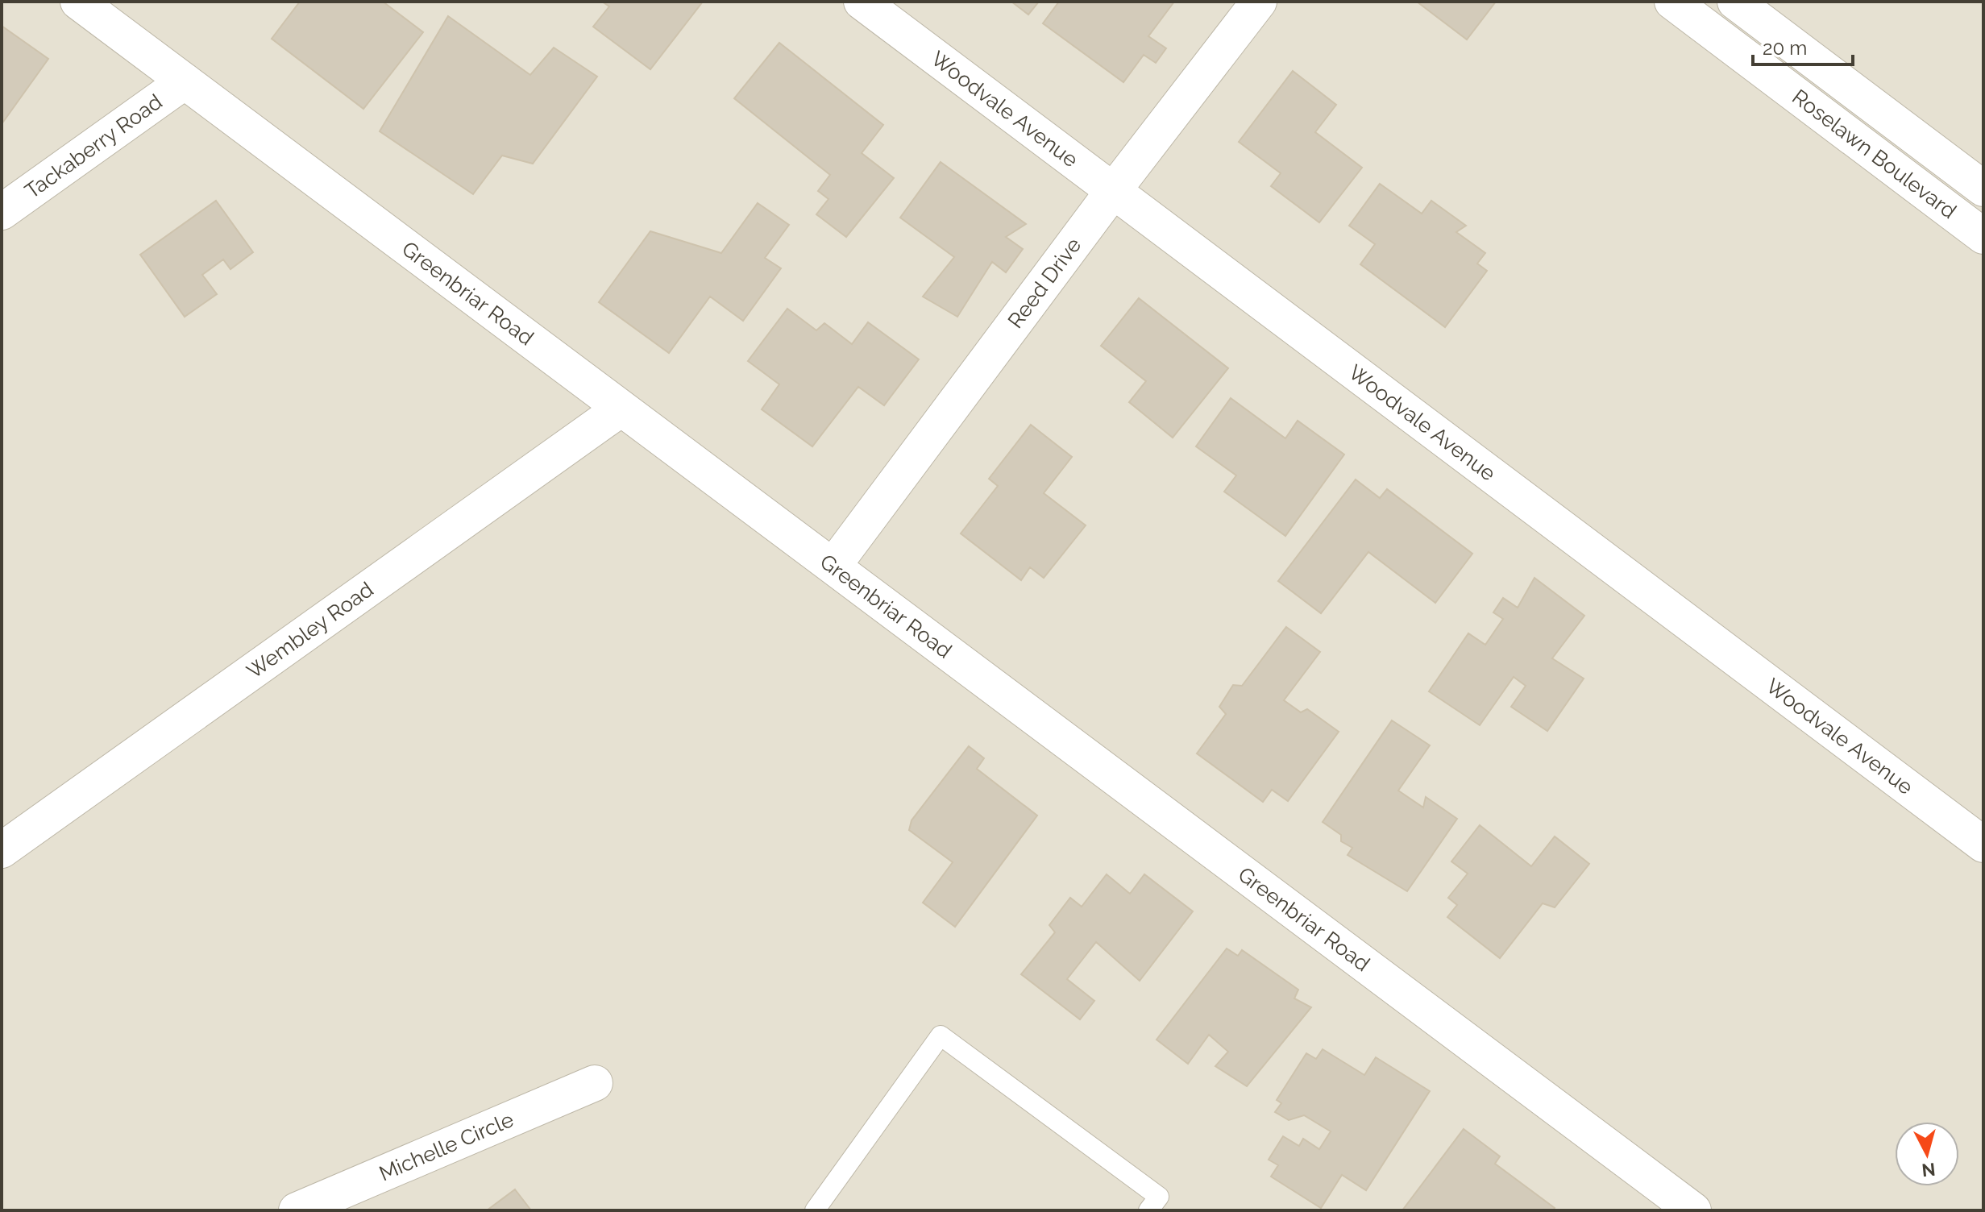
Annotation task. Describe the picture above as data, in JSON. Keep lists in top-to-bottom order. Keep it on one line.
{"streets":{"street":["Woodvale Avenue","Tackaberry Road","Roselawn Boulevard","Reed Drive","Greenbriar Road","Wembley Road","Michelle Circle"]},"crossings":[["Woodvale Avenue","Reed Drive"],["Tackaberry Road","Greenbriar Road"],["Reed Drive","Greenbriar Road"],["Greenbriar Road","Wembley Road"]],"scale_bar":"20 m","north":"bottom"}
